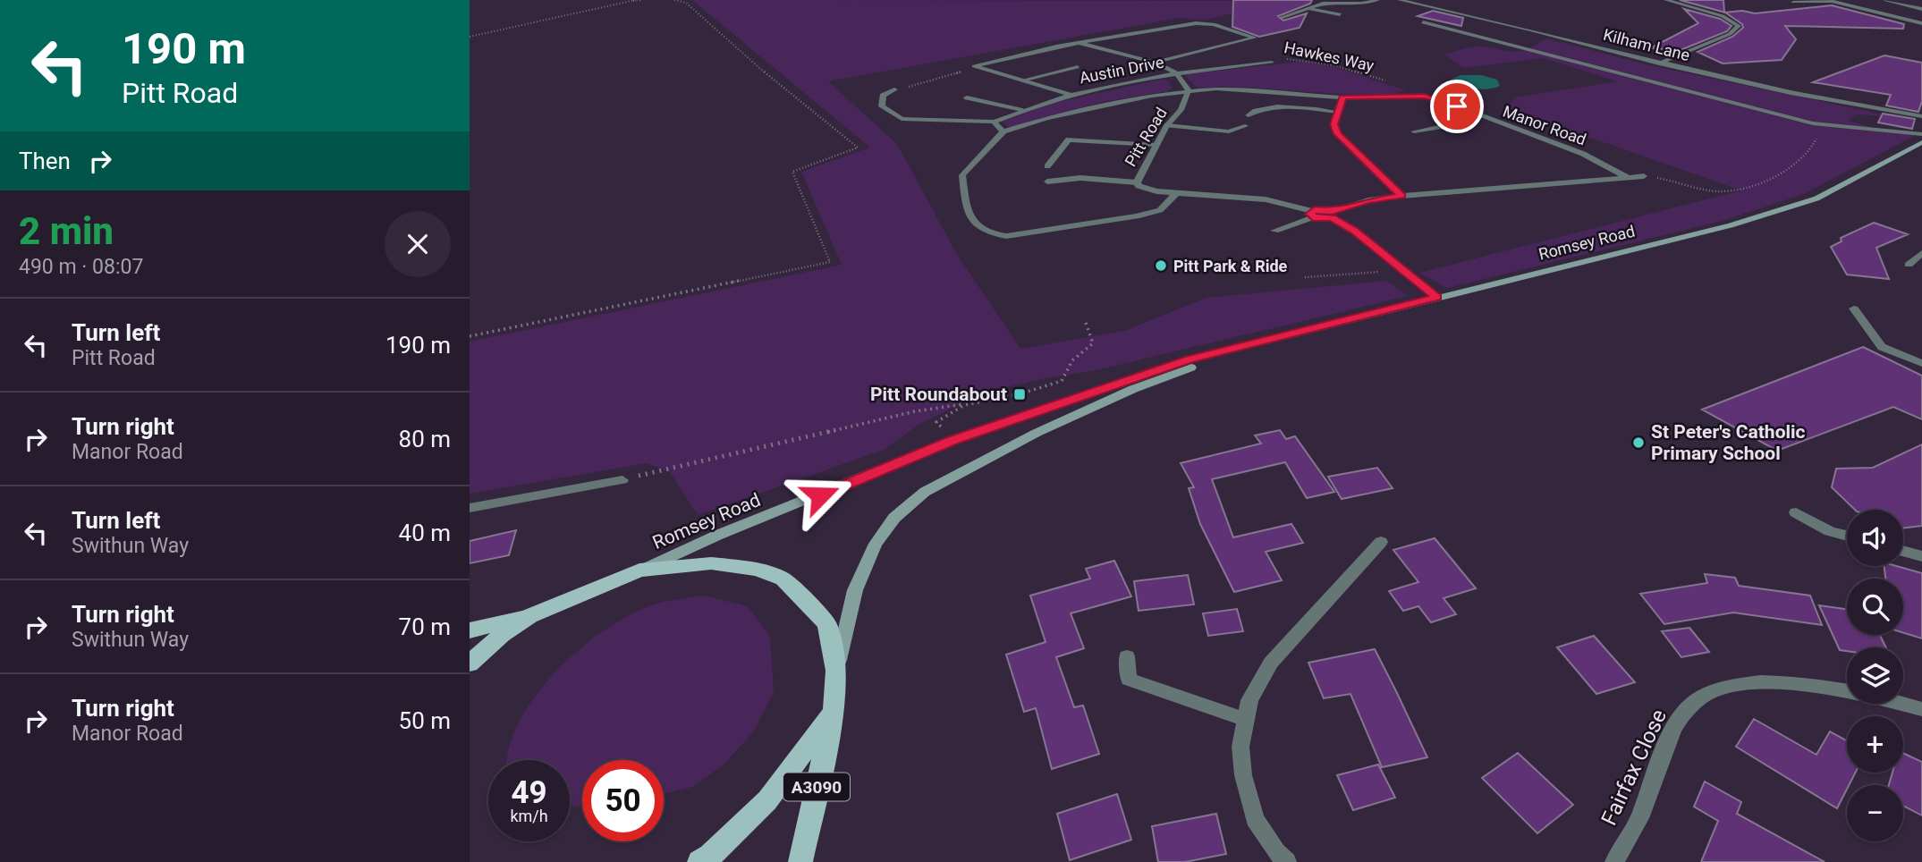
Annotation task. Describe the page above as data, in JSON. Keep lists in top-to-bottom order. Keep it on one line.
{"streets":{"main road":["Romsey Road","A3090"],"street":["Kilham Lane","Austin Drive","Manor Road","Pitt Road","Fairfax Close"],"path":["Hawkes Way"]},"crossings":[["Hawkes Way","Manor Road"],["Manor Road","Pitt Road"]],"places":{"other":["Pitt Park & Ride","St Peter's Catholic Primary School"],"transit":["Pitt Roundabout"]},"page":{"turn":["190 m","Pitt Road"],"then":"Then","heading":["2 min","490 m · 08:07"],"list":[{"name":"Turn left","note":"Pitt Road","value":"190 m"},{"name":"Turn right","note":"Manor Road","value":"80 m"},{"name":"Turn left","note":"Swithun Way","value":"40 m"},{"name":"Turn right","note":"Swithun Way","value":"70 m"},{"name":"Turn right","note":"Manor Road","value":"50 m"}],"map_buttons":["+","−"],"speed":"49 km/h","limit":"50"}}
